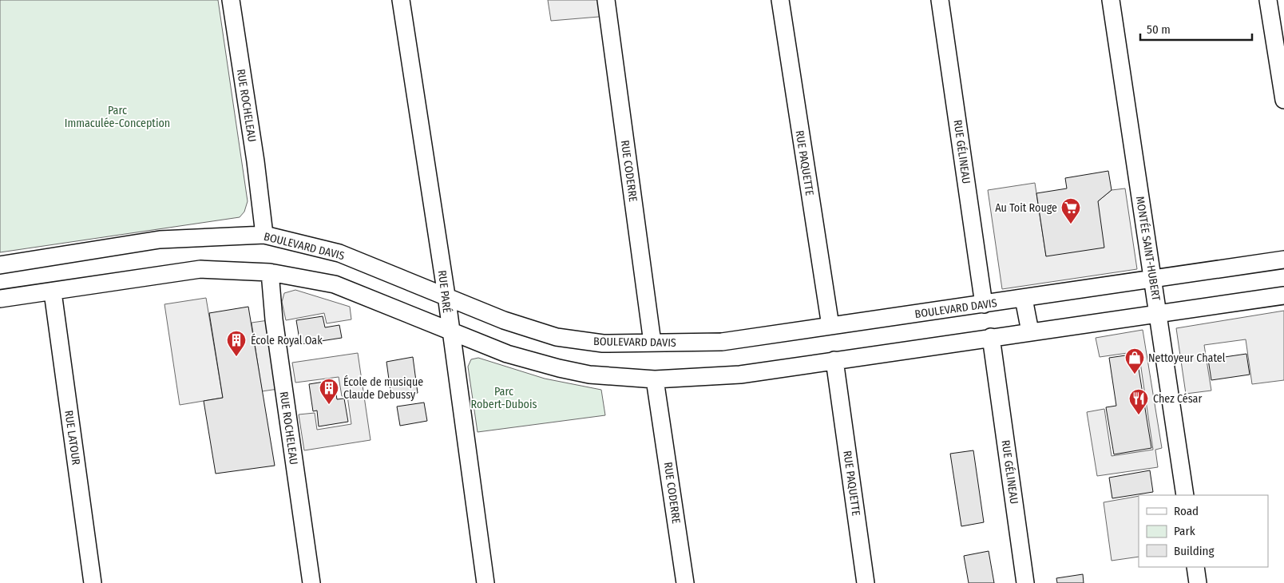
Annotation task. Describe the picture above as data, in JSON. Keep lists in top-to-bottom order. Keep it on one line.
{"streets":{"street":["RUE ROCHELEAU","RUE GÉLINEAU","RUE PAQUETTE","RUE CODERRE","BOULEVARD DAVIS","MONTÉE SAINT-HUBERT","RUE PARÉ","RUE LATOUR"]},"crossings":[["RUE ROCHELEAU","BOULEVARD DAVIS"],["RUE GÉLINEAU","BOULEVARD DAVIS"],["RUE PAQUETTE","BOULEVARD DAVIS"],["RUE CODERRE","BOULEVARD DAVIS"],["BOULEVARD DAVIS","MONTÉE SAINT-HUBERT"],["BOULEVARD DAVIS","RUE PARÉ"]],"parks":["Parc Immaculée-Conception","Parc Robert-Dubois"],"places":{"supermarket":["Au Toit Rouge"],"building":["École Royal Oak","École de musique Claude Debussy"],"shop":["Nettoyeur Chatel"],"restaurant":["Chez César"]},"legend":["Road","Park","Building"],"scale_bar":"50 m"}
